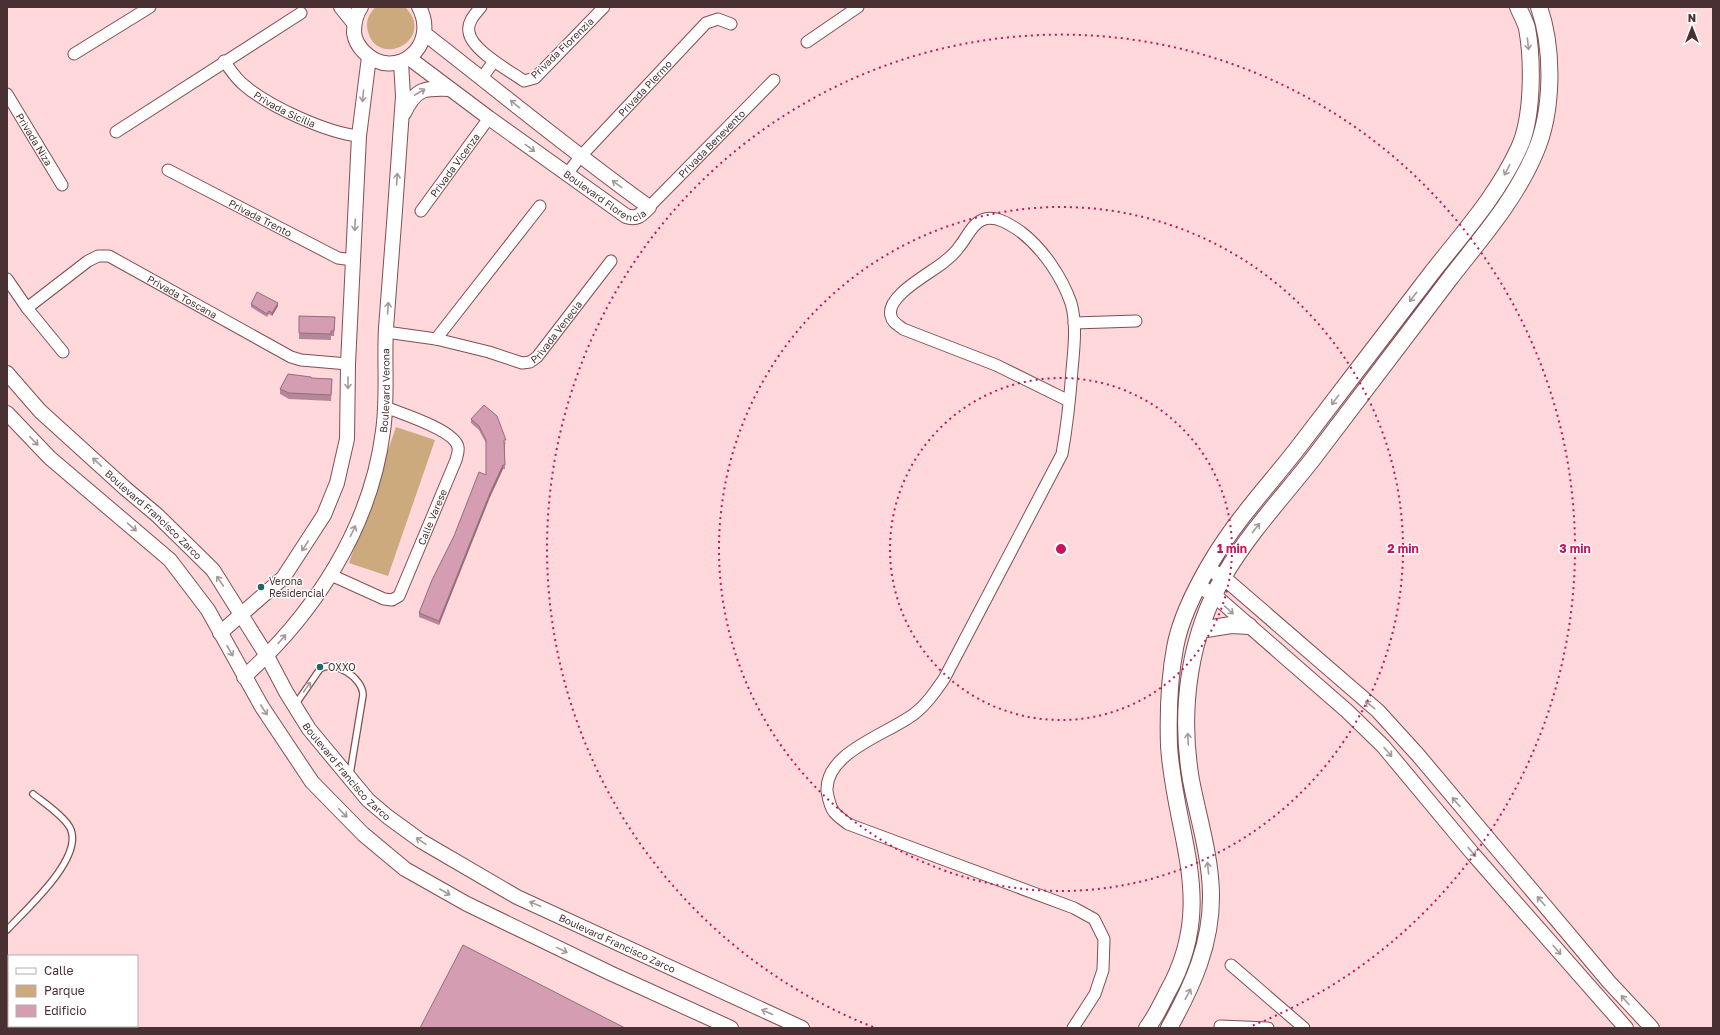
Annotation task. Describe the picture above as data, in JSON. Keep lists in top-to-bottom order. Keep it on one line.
{"streets":{"street":["Privada Florenzia","Privada Plermo","Privada Sicilia","Privada Niza","Privada Benevento","Privada Vicenza","Boulevard Florencia","Privada Trento","Privada Toscana","Privada Venecia","Boulevard Verona","Boulevard Francisco Zarco","Calle Varese"]},"crossings":[["Privada Plermo","Boulevard Florencia"],["Privada Benevento","Boulevard Florencia"],["Privada Vicenza","Boulevard Florencia"],["Boulevard Florencia","Boulevard Verona"],["Privada Venecia","Boulevard Verona"],["Boulevard Verona","Boulevard Francisco Zarco"],["Boulevard Verona","Calle Varese"]],"places":["Verona Residencial","OXXO"],"legend":["Calle","Parque","Edificio"],"north":"top","rings":["1 min","2 min","3 min"]}
